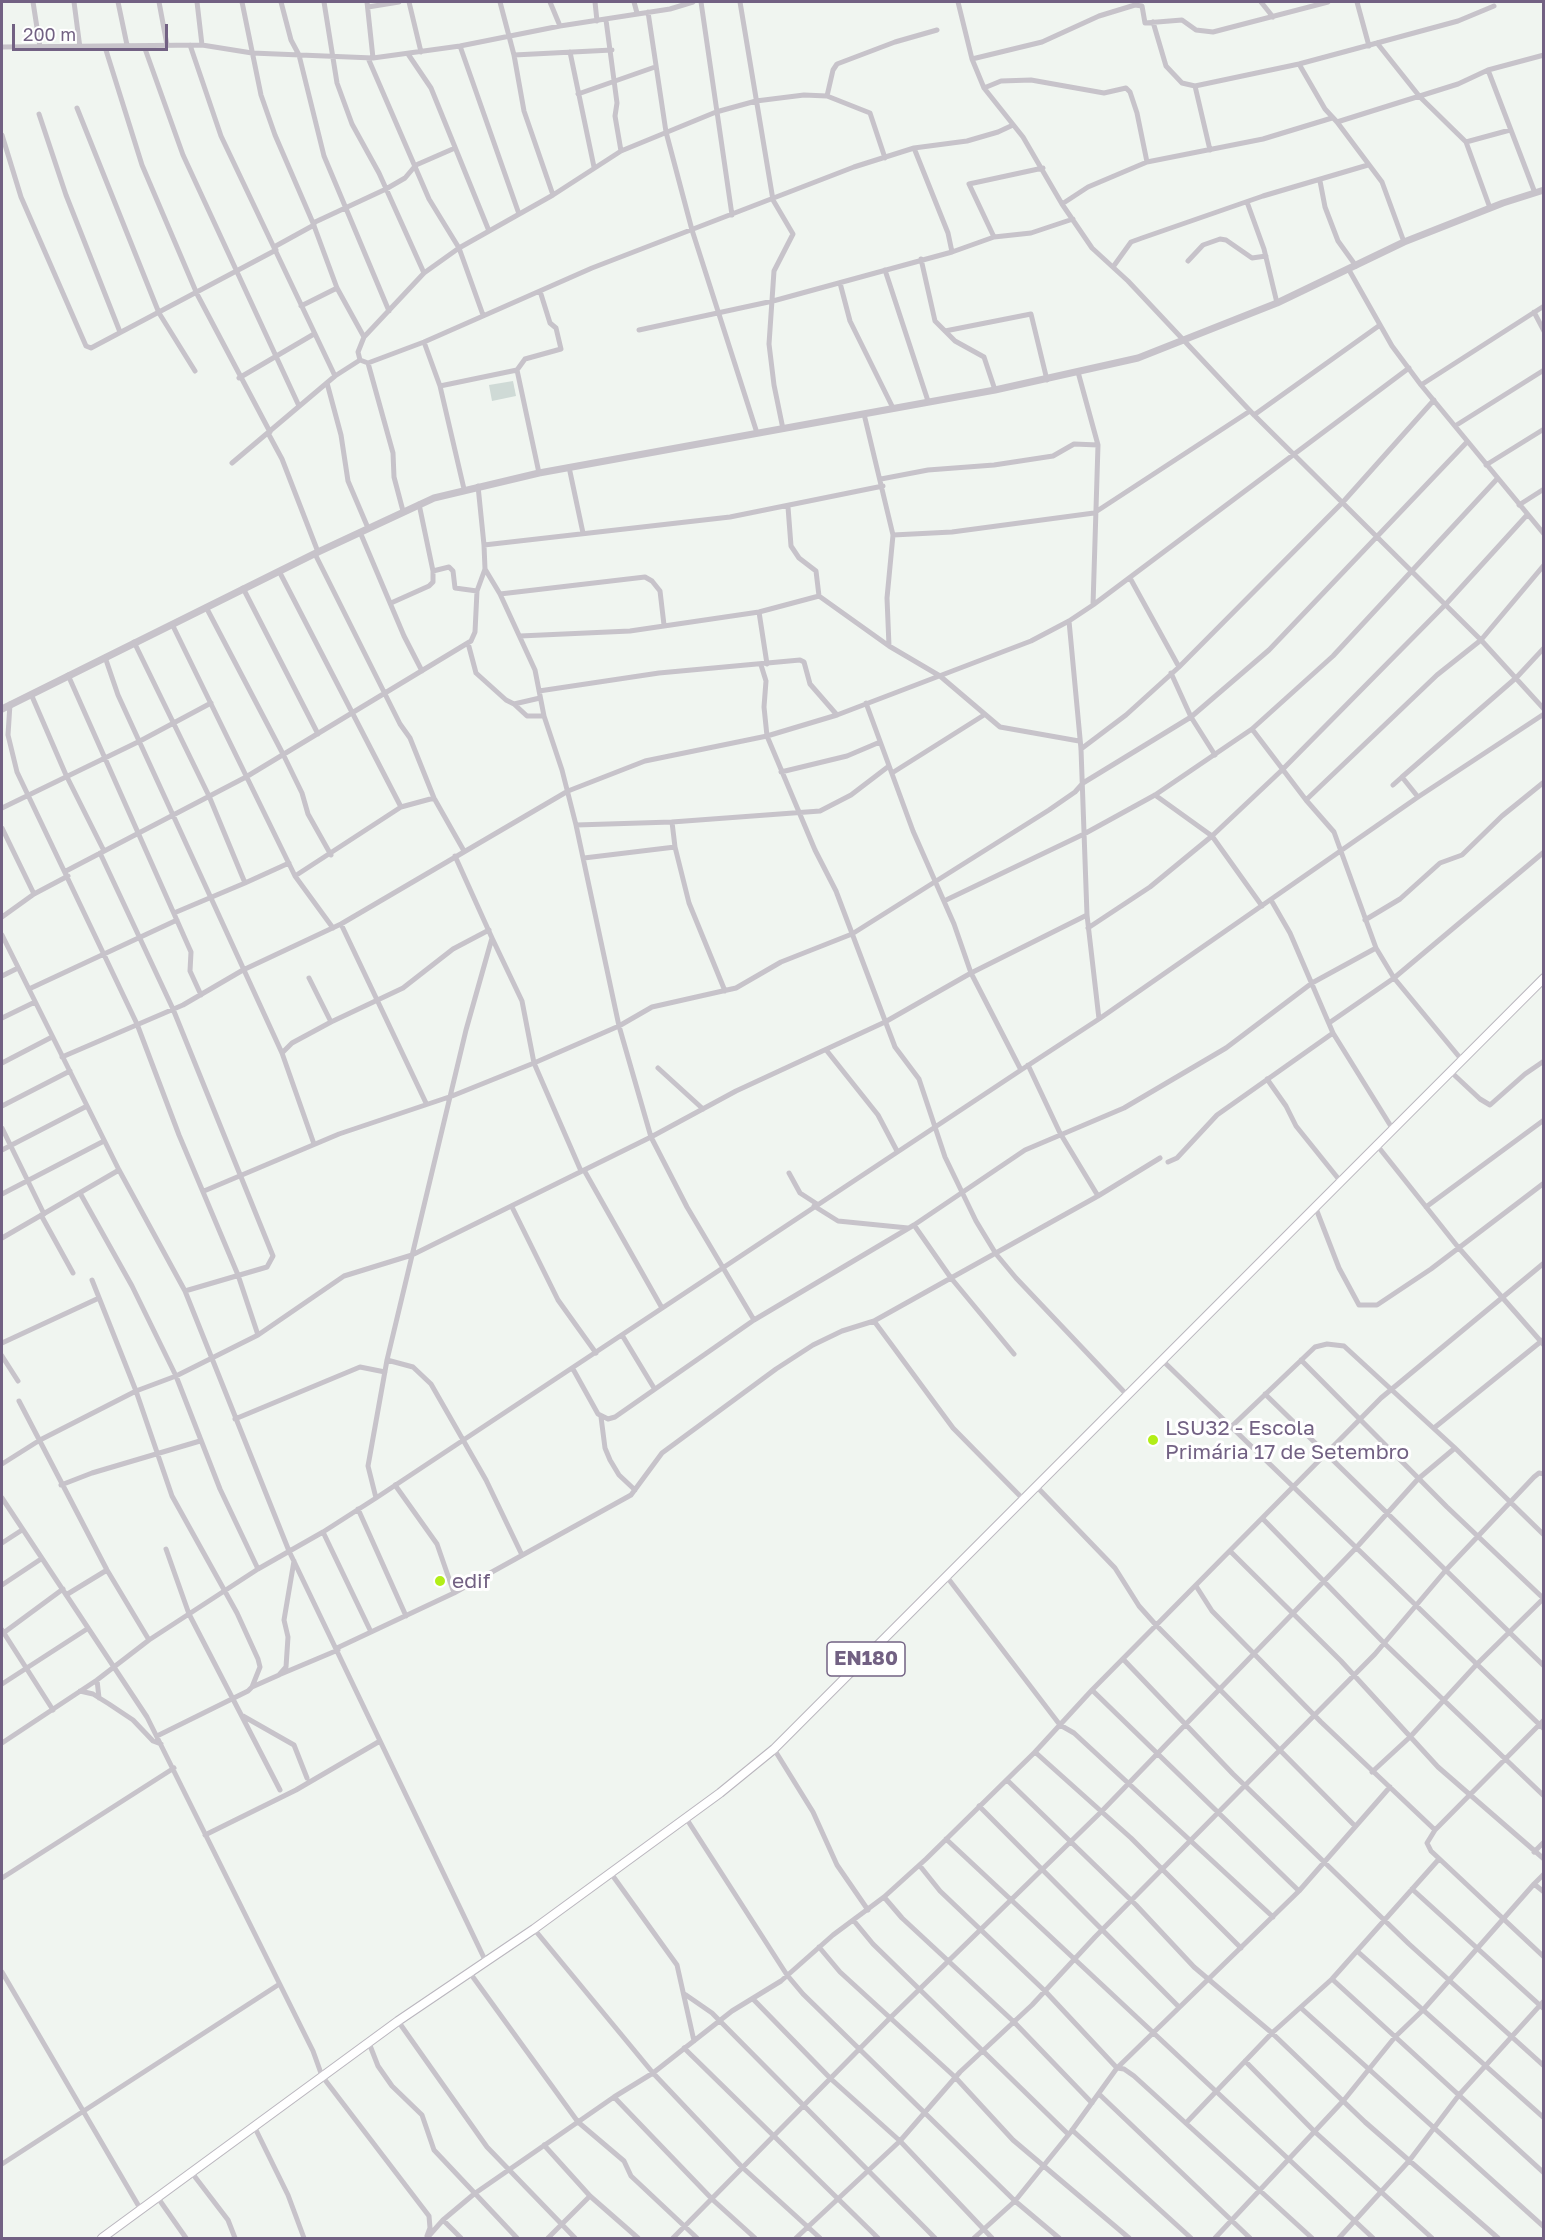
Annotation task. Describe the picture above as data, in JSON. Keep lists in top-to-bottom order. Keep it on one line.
{"streets":{"main road":["EN180"]},"places":["LSU32 - Escola Primária 17 de Setembro","edif"],"scale_bar":"200 m"}
